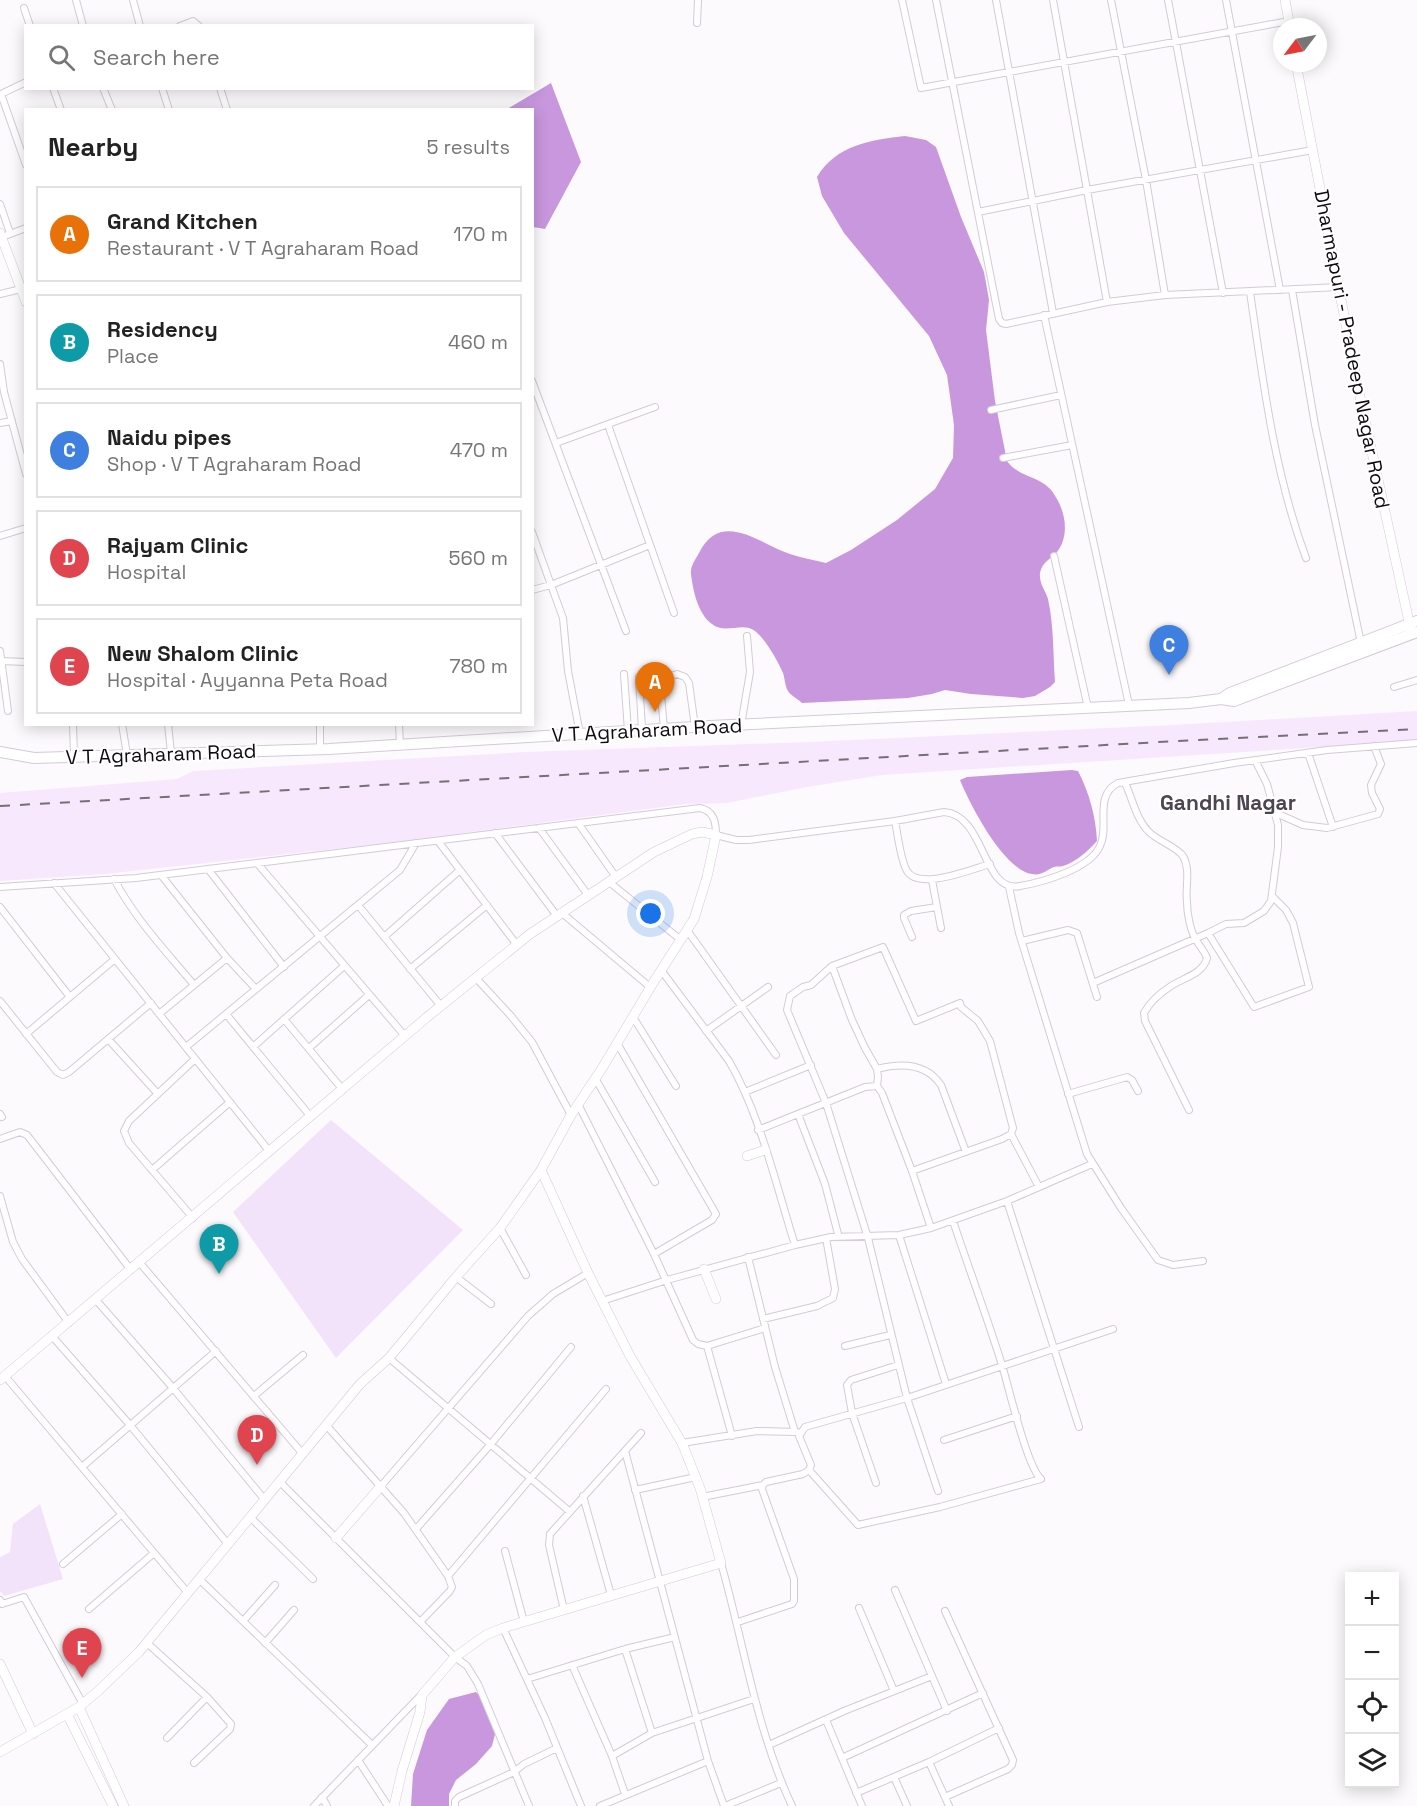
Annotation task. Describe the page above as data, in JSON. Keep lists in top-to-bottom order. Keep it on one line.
{"streets":{"main road":["V T Agraharam Road"],"street":["Dharmapuri - Pradeep Nagar Road"]},"crossings":[["Dharmapuri - Pradeep Nagar Road","V T Agraharam Road"]],"districts":["Gandhi Nagar"],"north":"bottom left","page":{"search":"Search here","heading":["Nearby","5 results"],"list":[{"mark":"A","name":"Grand Kitchen","note":"Restaurant · V T Agraharam Road","value":"170 m"},{"mark":"B","name":"Residency","note":"Place","value":"460 m"},{"mark":"C","name":"Naidu pipes","note":"Shop · V T Agraharam Road","value":"470 m"},{"mark":"D","name":"Rajyam Clinic","note":"Hospital","value":"560 m"},{"mark":"E","name":"New Shalom Clinic","note":"Hospital · Ayyanna Peta Road","value":"780 m"}],"pins":["C","A","B","D","E"],"map_buttons":["+","−"]}}
